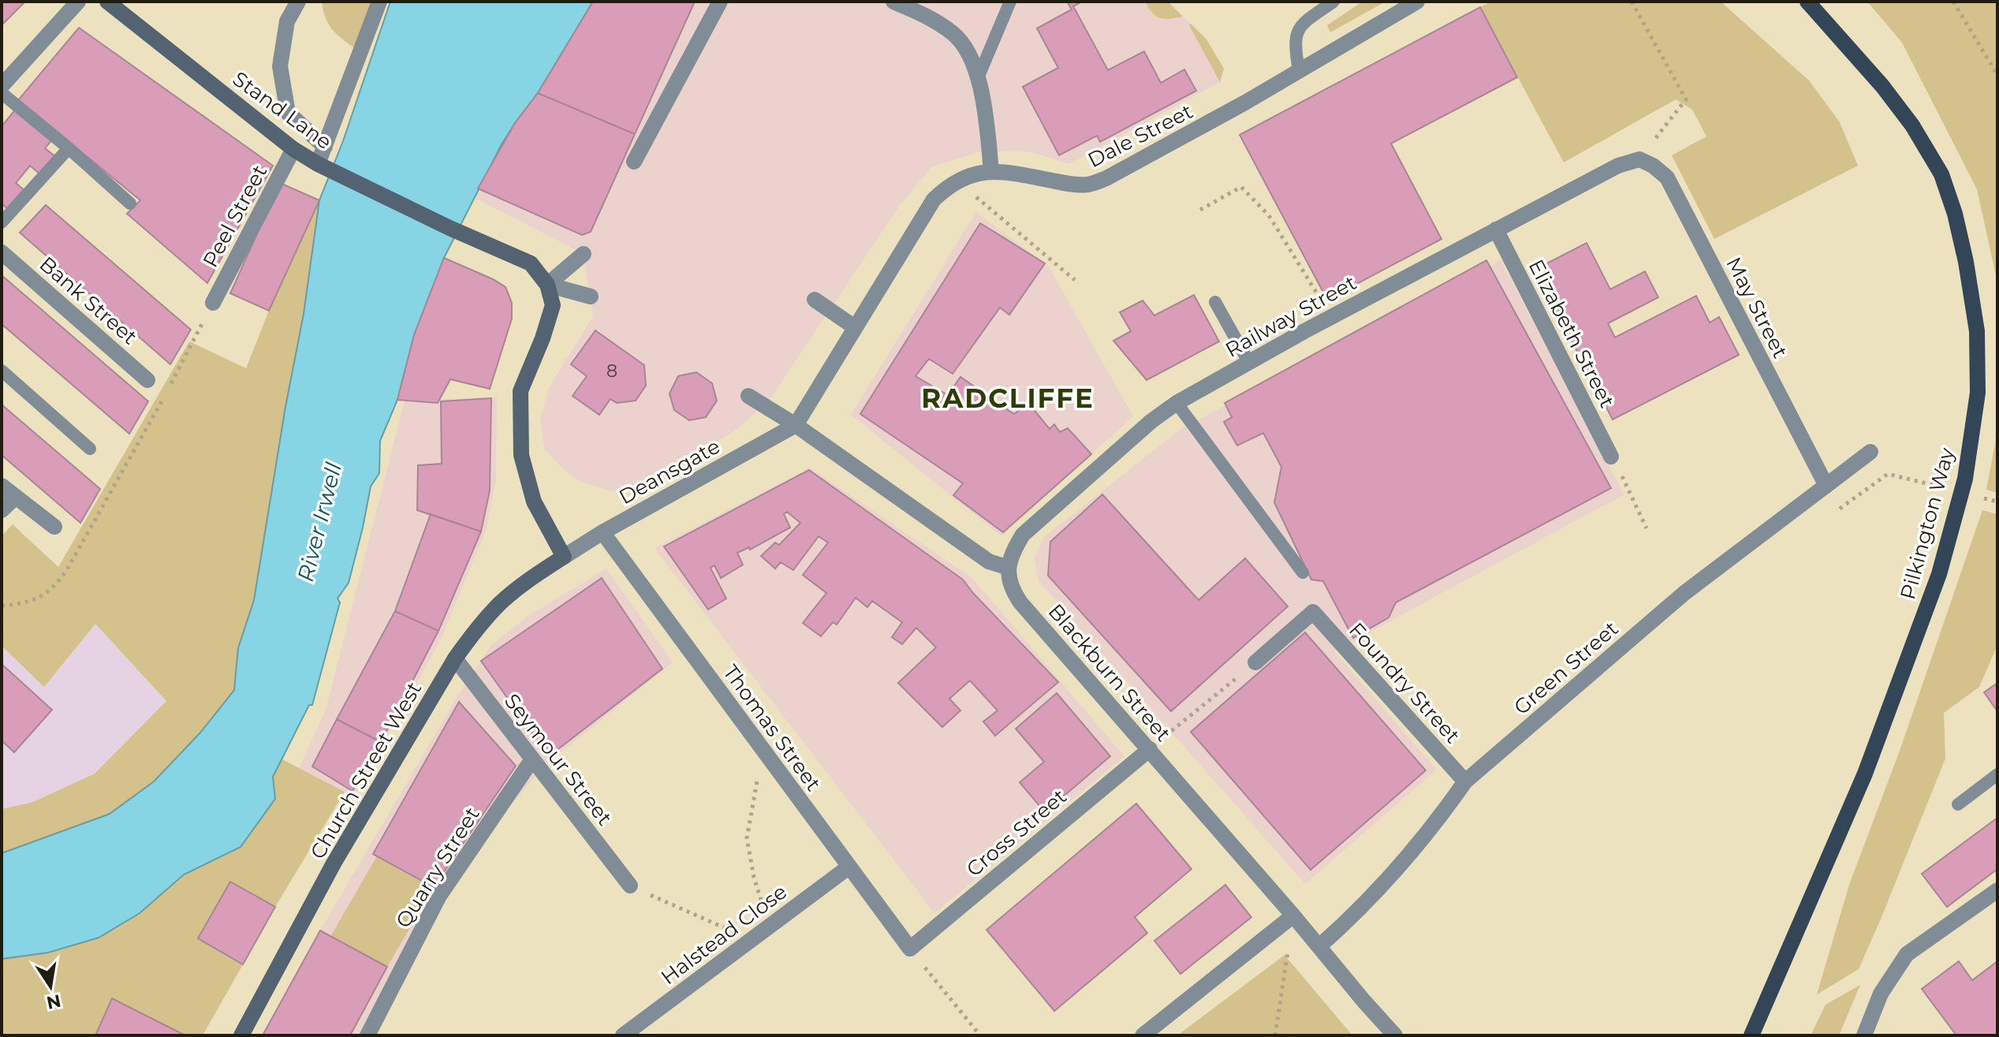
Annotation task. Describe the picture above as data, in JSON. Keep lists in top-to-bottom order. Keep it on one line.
{"streets":{"main road":["Pilkington Way"],"street":["Stand Lane","Dale Street","Peel Street","Bank Street","May Street","Railway Street","Elizabeth Street","Deansgate","Green Street","Blackburn Street","Foundry Street","Thomas Street","Seymour Street","Church Street West","Cross Street","Quarry Street","Halstead Close"]},"crossings":[["Stand Lane","Peel Street"],["Dale Street","Deansgate"],["May Street","Railway Street"],["May Street","Green Street"],["Railway Street","Elizabeth Street"],["Railway Street","Blackburn Street"],["Deansgate","Thomas Street"],["Deansgate","Church Street West"],["Green Street","Blackburn Street"],["Green Street","Foundry Street"],["Blackburn Street","Cross Street"],["Thomas Street","Cross Street"],["Thomas Street","Halstead Close"],["Seymour Street","Church Street West"],["Seymour Street","Quarry Street"]],"districts":["RADCLIFFE"],"water":["River Irwell"],"house_numbers":["8"],"north":"bottom"}
